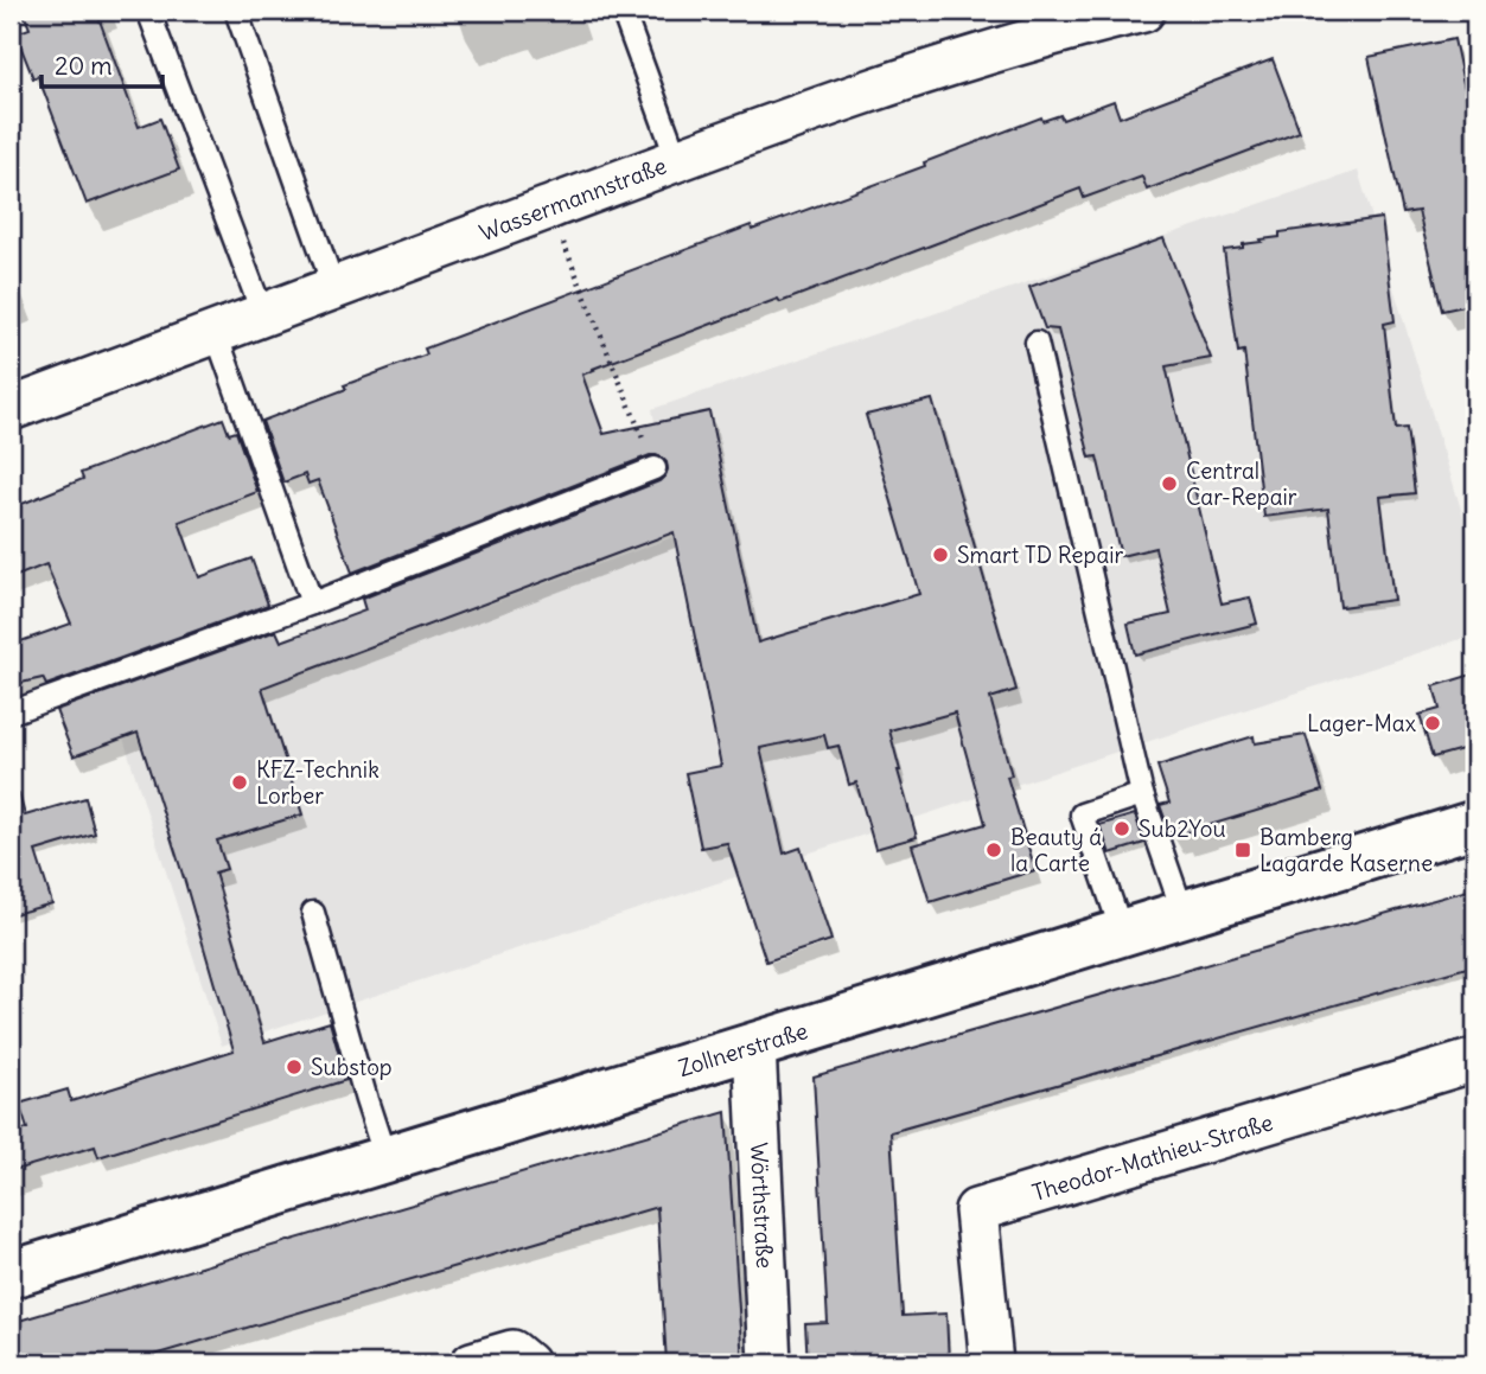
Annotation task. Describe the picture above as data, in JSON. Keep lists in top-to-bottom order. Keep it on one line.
{"streets":{"street":["Wassermannstraße","Zollnerstraße","Theodor-Mathieu-Straße","Wörthstraße"]},"crossings":[["Zollnerstraße","Wörthstraße"]],"places":{"other":["Central Car-Repair","Smart TD Repair","Lager-Max","KFZ-Technik Lorber","Sub2You","Beauty á la Carte","Substop"],"transit":["Bamberg Lagarde Kaserne"]},"scale_bar":"20 m"}
